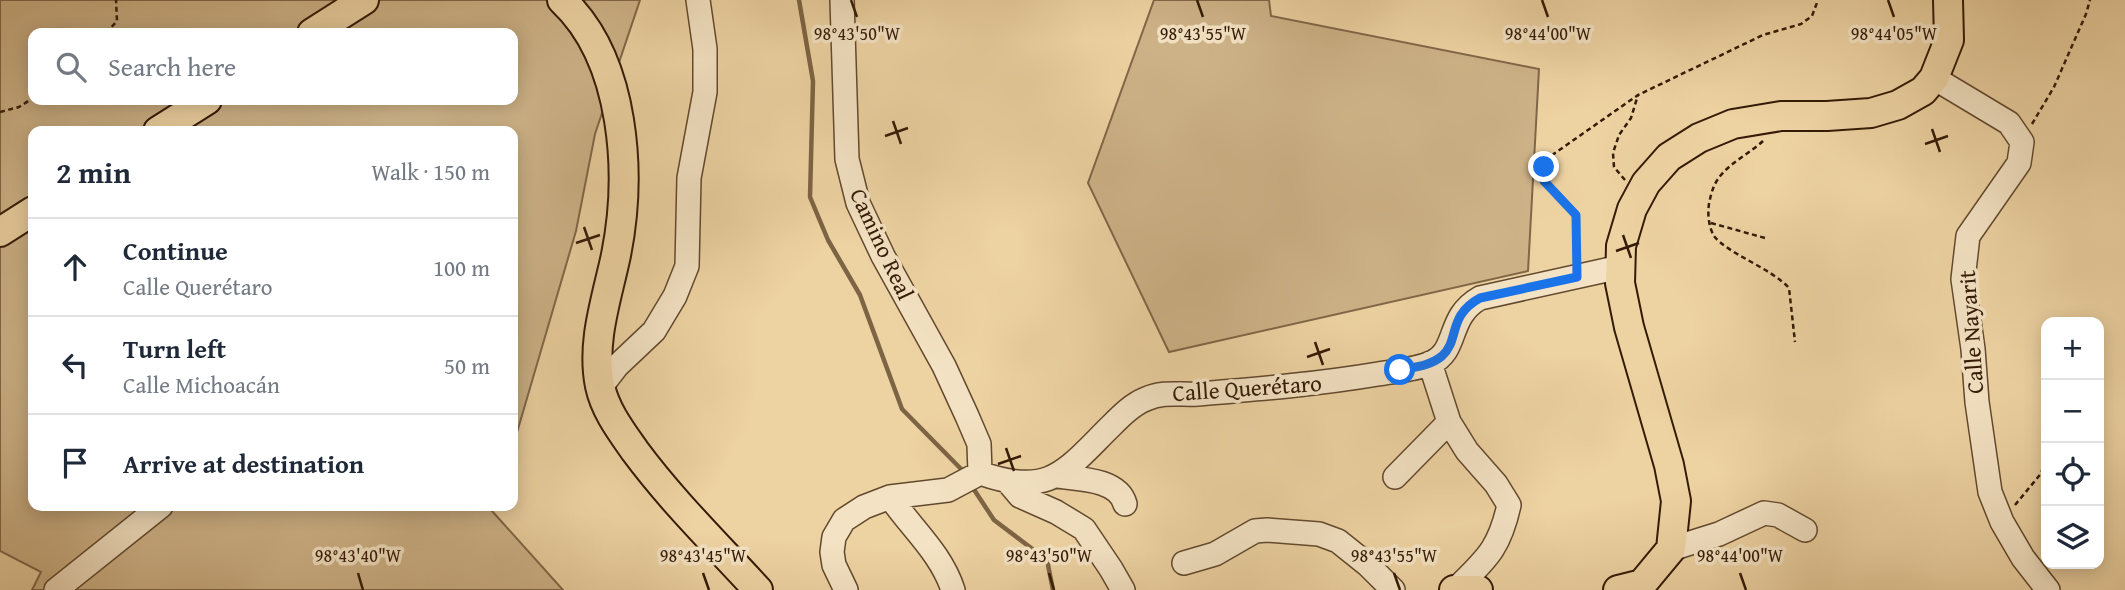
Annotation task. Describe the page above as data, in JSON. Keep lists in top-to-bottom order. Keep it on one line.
{"streets":{"street":["Camino Real","Calle Nayarit","Calle Querétaro"]},"crossings":[["Camino Real","Calle Querétaro"]],"page":{"search":"Search here","heading":["2 min","Walk · 150 m"],"list":[["Continue","Calle Querétaro","100 m"],["Turn left","Calle Michoacán","50 m"],"Arrive at destination"],"map_buttons":["+","−"]},"coordinates":["98°44'05\"W","98°43'50\"W","98°43'55\"W","98°44'00\"W","98°43'40\"W","98°43'45\"W"]}
